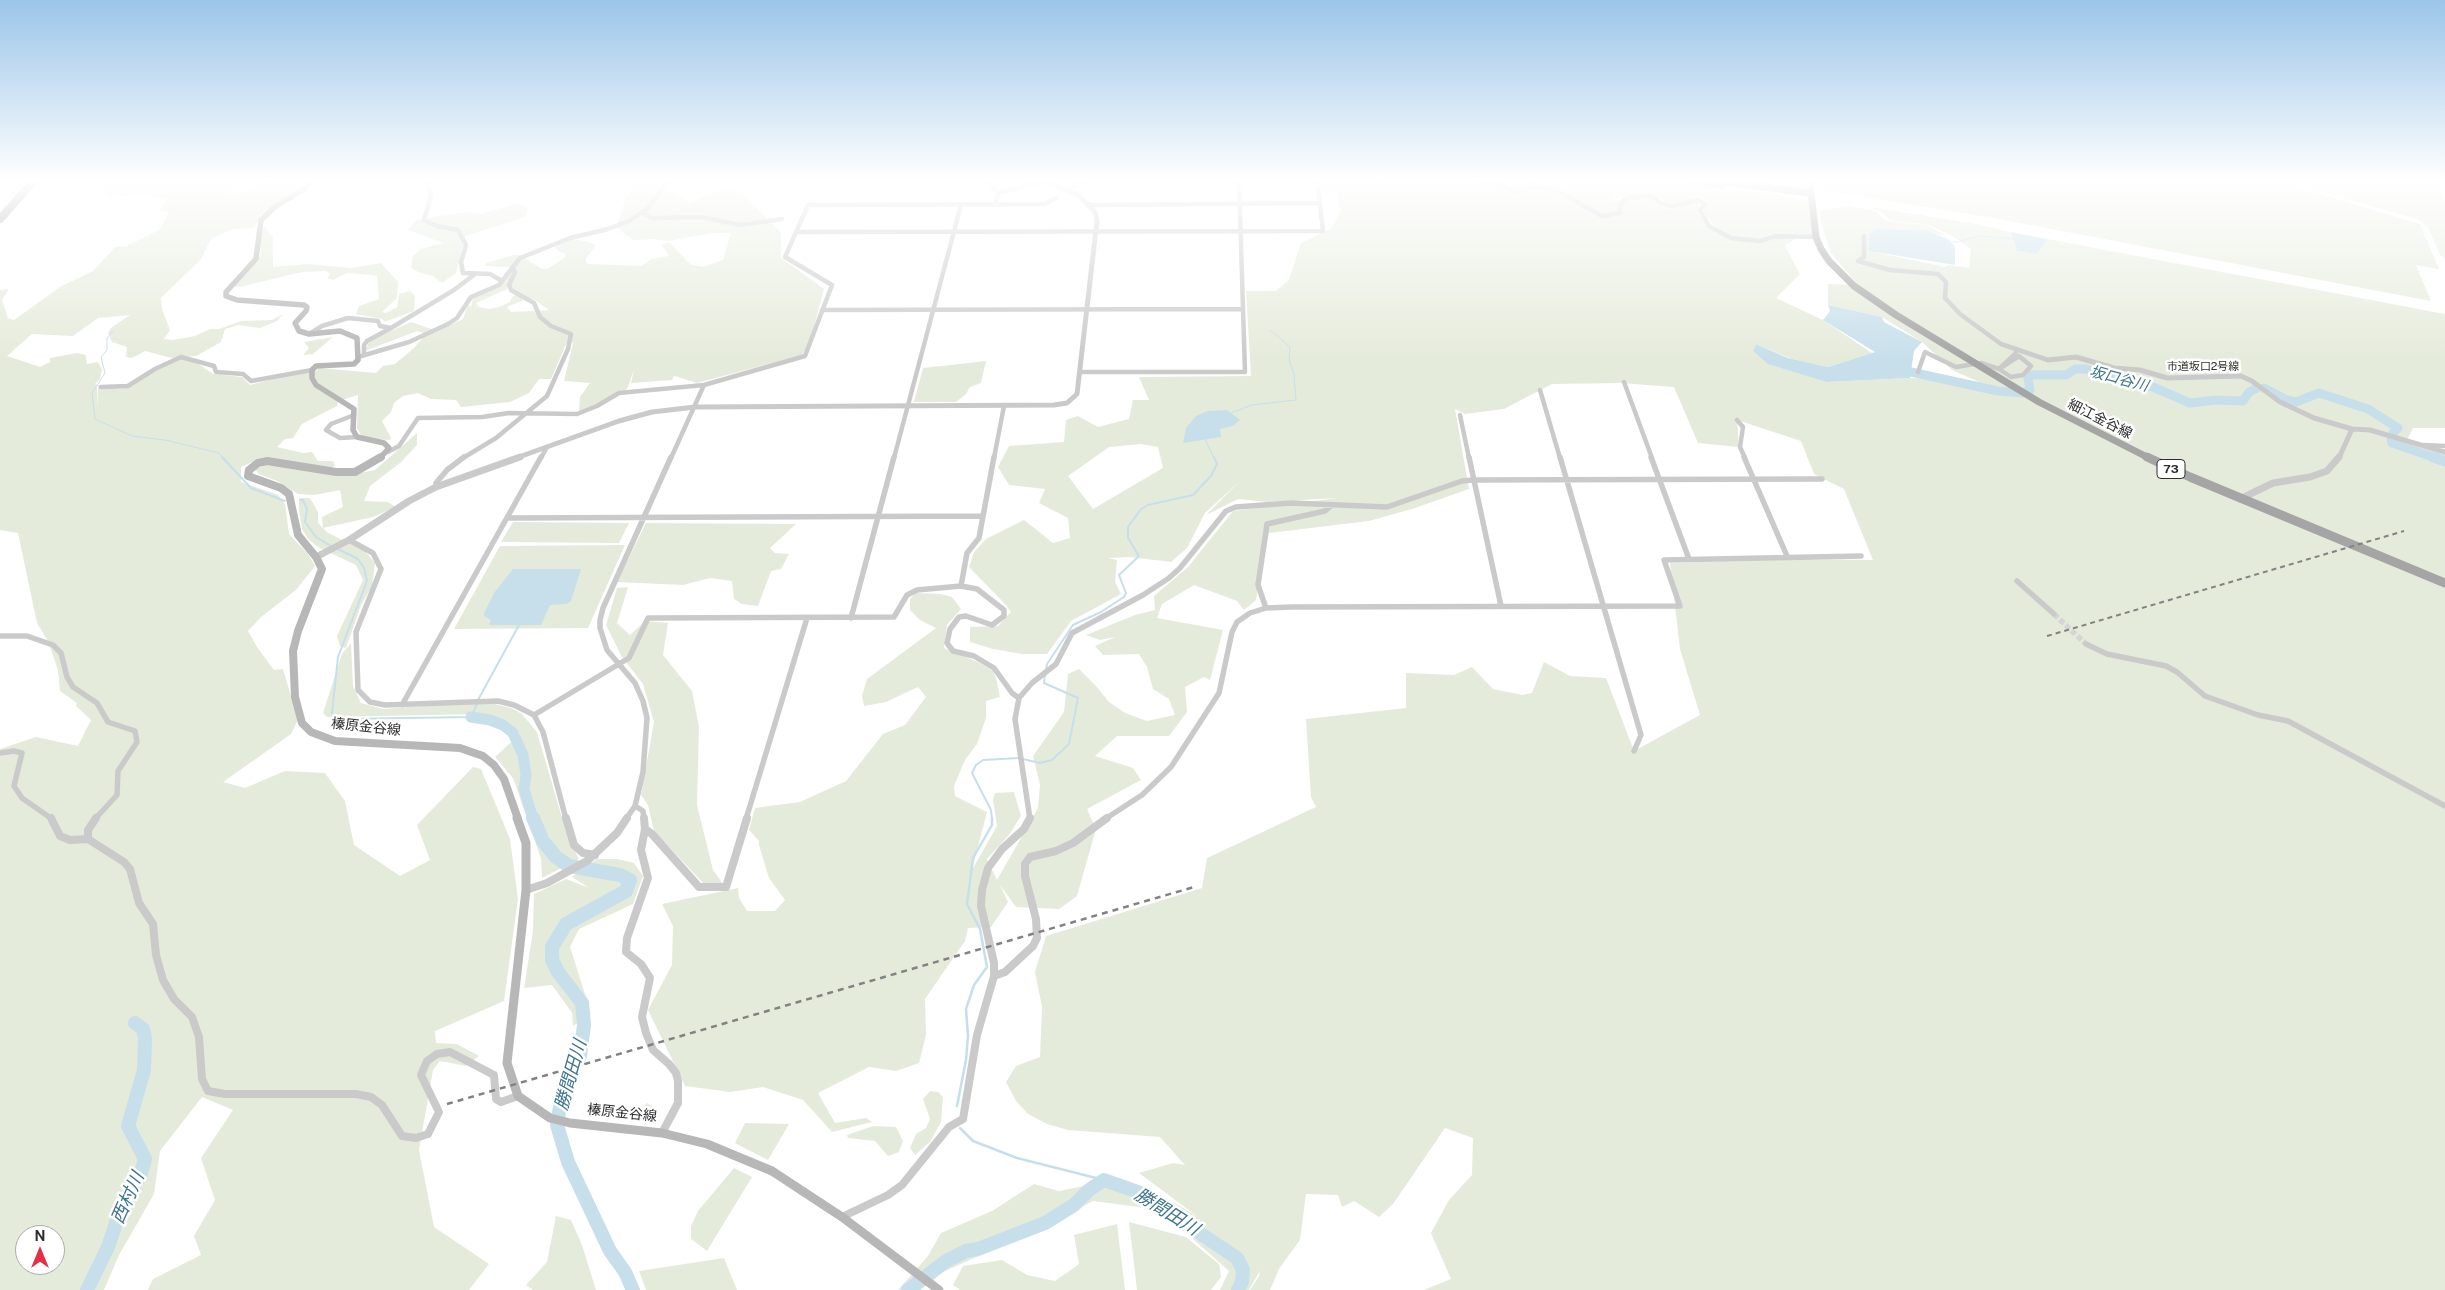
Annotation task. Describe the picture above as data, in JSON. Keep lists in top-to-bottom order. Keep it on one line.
{"streets":{"main road":["細江金谷線","73","榛原金谷線"],"street":["市道坂口2号線"]},"water":["坂口谷川","勝間田川","西村川"],"north":"top"}
